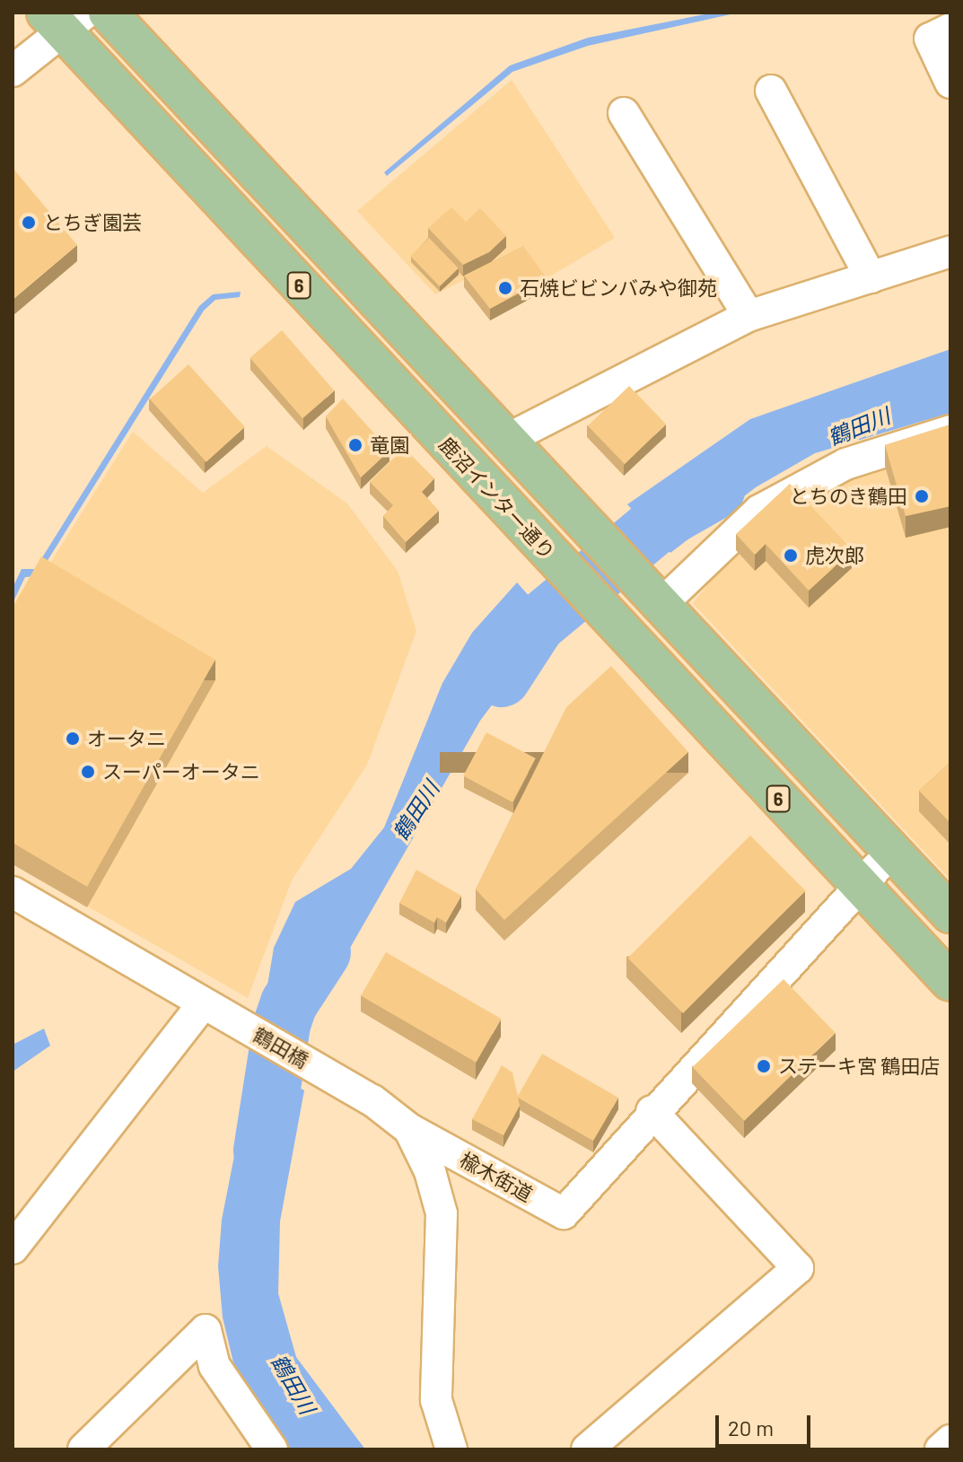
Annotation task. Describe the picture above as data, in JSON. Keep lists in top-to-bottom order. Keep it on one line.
{"streets":{"main road":["6","鹿沼インター通り"],"street":["鶴田橋","楡木街道"]},"crossings":[["鶴田橋","楡木街道"]],"water":["鶴田川"],"places":["とちぎ園芸","石焼ビビンバみや御苑","竜園","とちのき鶴田","虎次郎","オータニ","スーパーオータニ","ステーキ宮 鶴田店"],"scale_bar":"20 m"}
